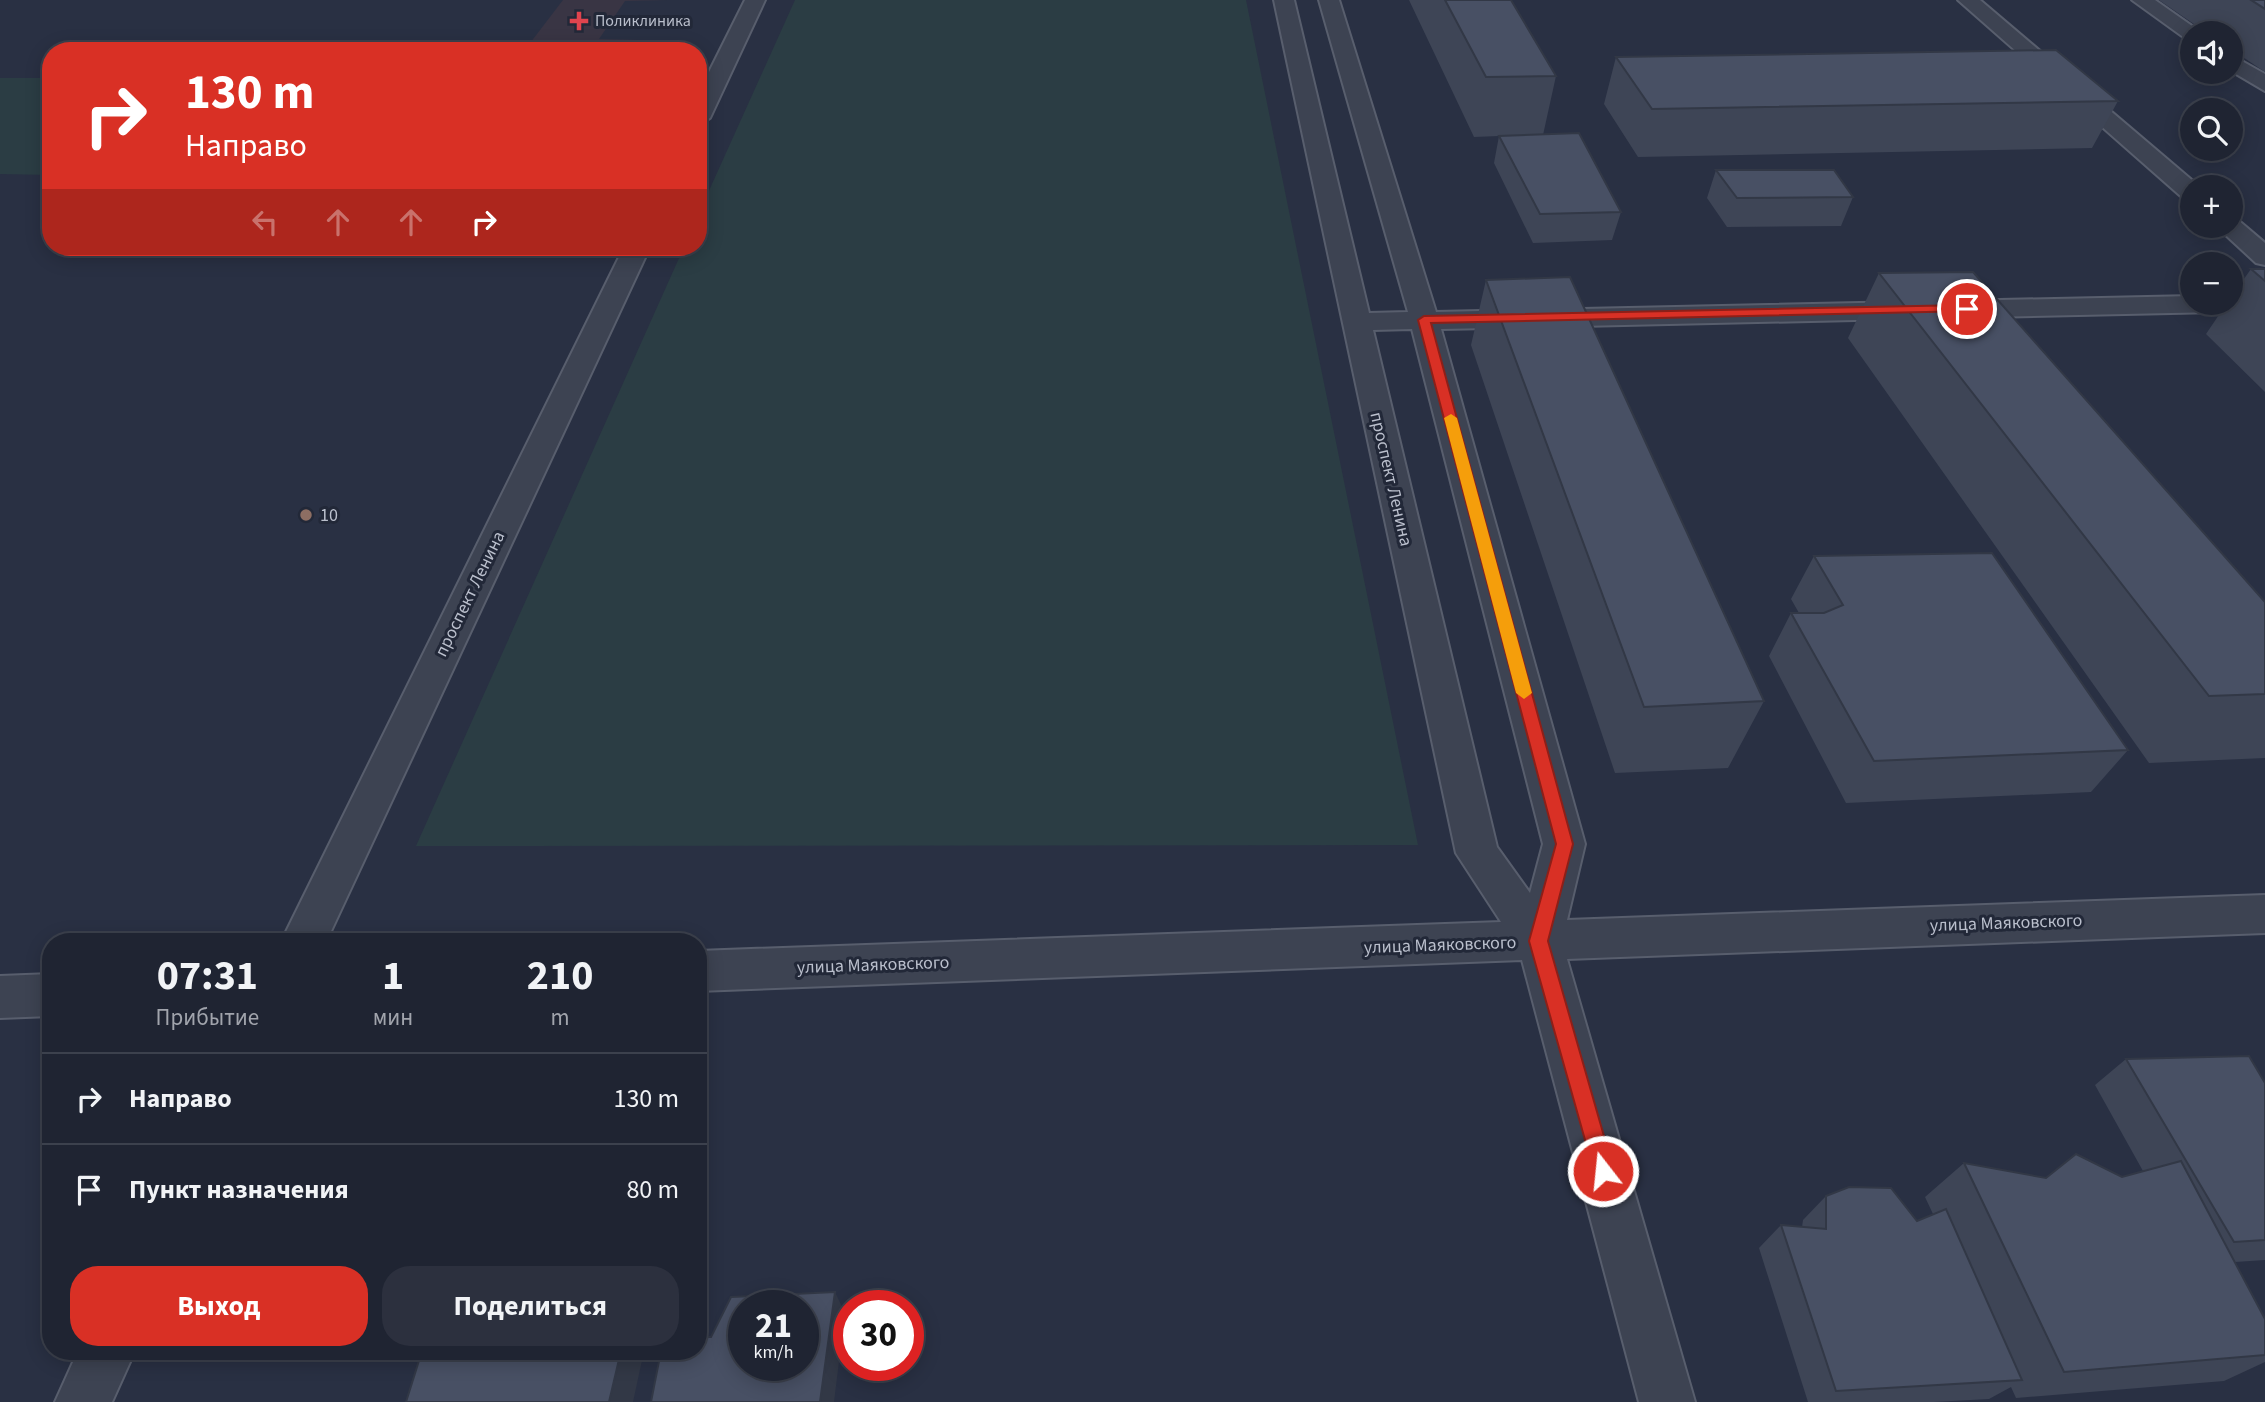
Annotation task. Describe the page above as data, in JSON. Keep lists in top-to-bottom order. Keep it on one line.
{"streets":{"street":["проспект Ленина","улица Маяковского"]},"crossings":[["проспект Ленина","улица Маяковского"]],"places":{"health":["Поликлиника"],"other":["10"]},"page":{"map_buttons":["+","−"],"turn":["130 m","Направо"],"eta":["07:31","Прибытие","1","мин","210","m"],"list":[{"name":"Направо","value":"130 m"},{"name":"Пункт назначения","value":"80 m"}],"buttons":["Выход","Поделиться"],"speed":"21 km/h","limit":"30"}}
